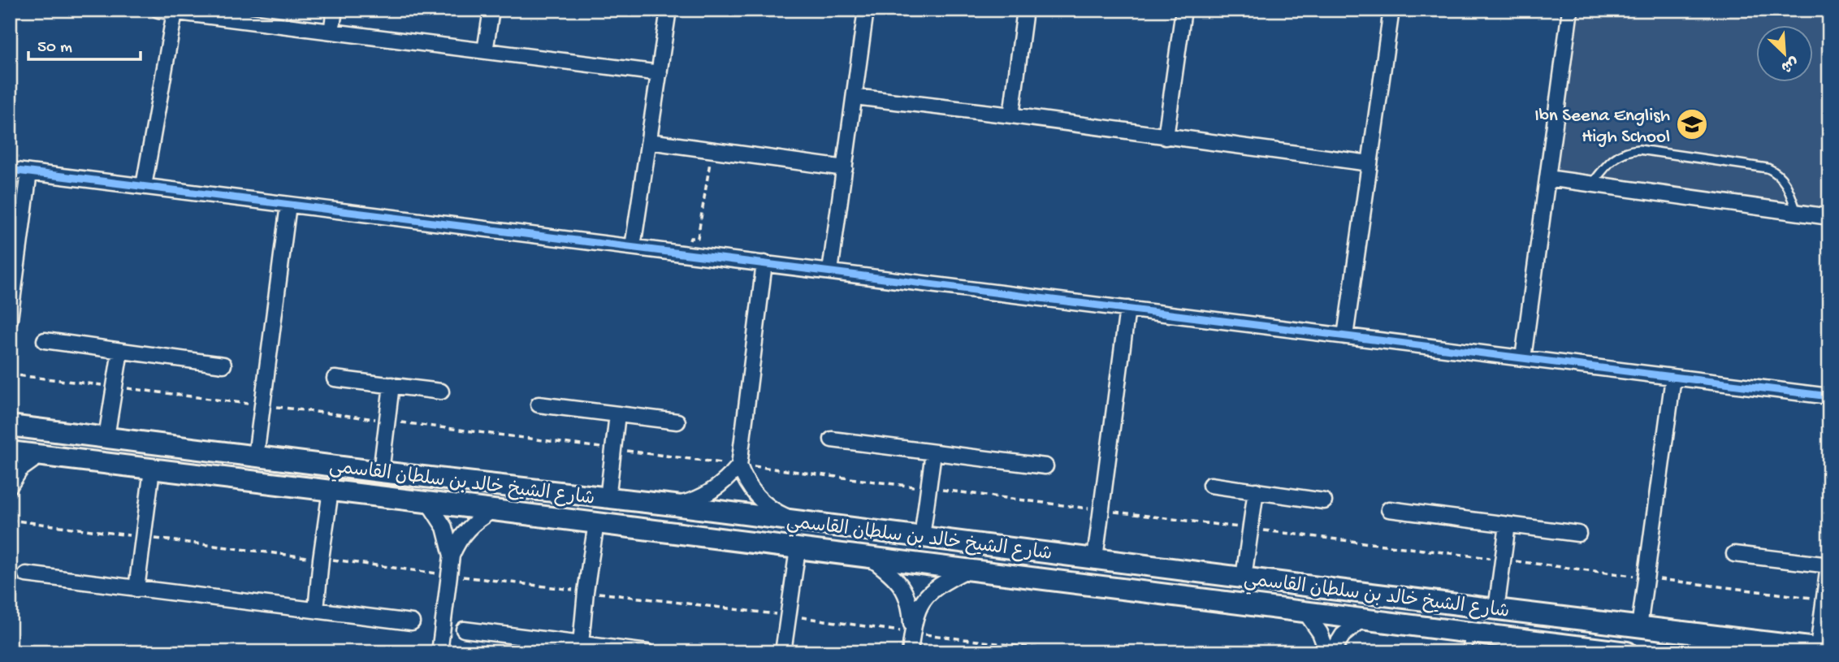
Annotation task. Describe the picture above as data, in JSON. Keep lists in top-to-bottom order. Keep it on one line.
{"streets":{"main road":["شارع الشيخ خالد بن سلطان القاسمي"]},"places":{"school or university":["Ibn Seena English High School"]},"scale_bar":"50 m","north":"bottom right"}
